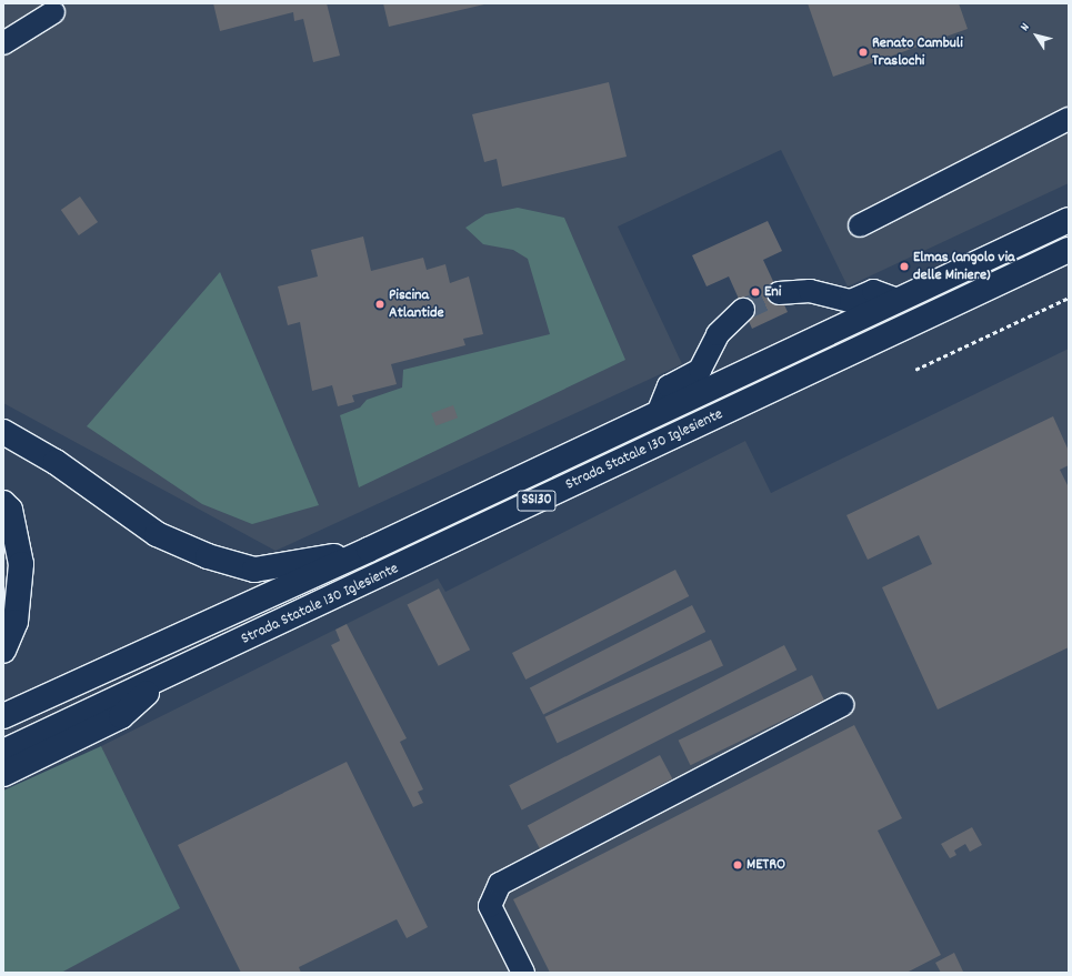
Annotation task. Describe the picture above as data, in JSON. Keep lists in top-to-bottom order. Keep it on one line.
{"streets":{"highway":["Strada Statale 130 Iglesiente","SS130"]},"places":["Renato Cambuli Traslochi","Elmas (angolo via delle Miniere)","Eni","Piscina Atlantide","METRO"],"north":"top left"}
